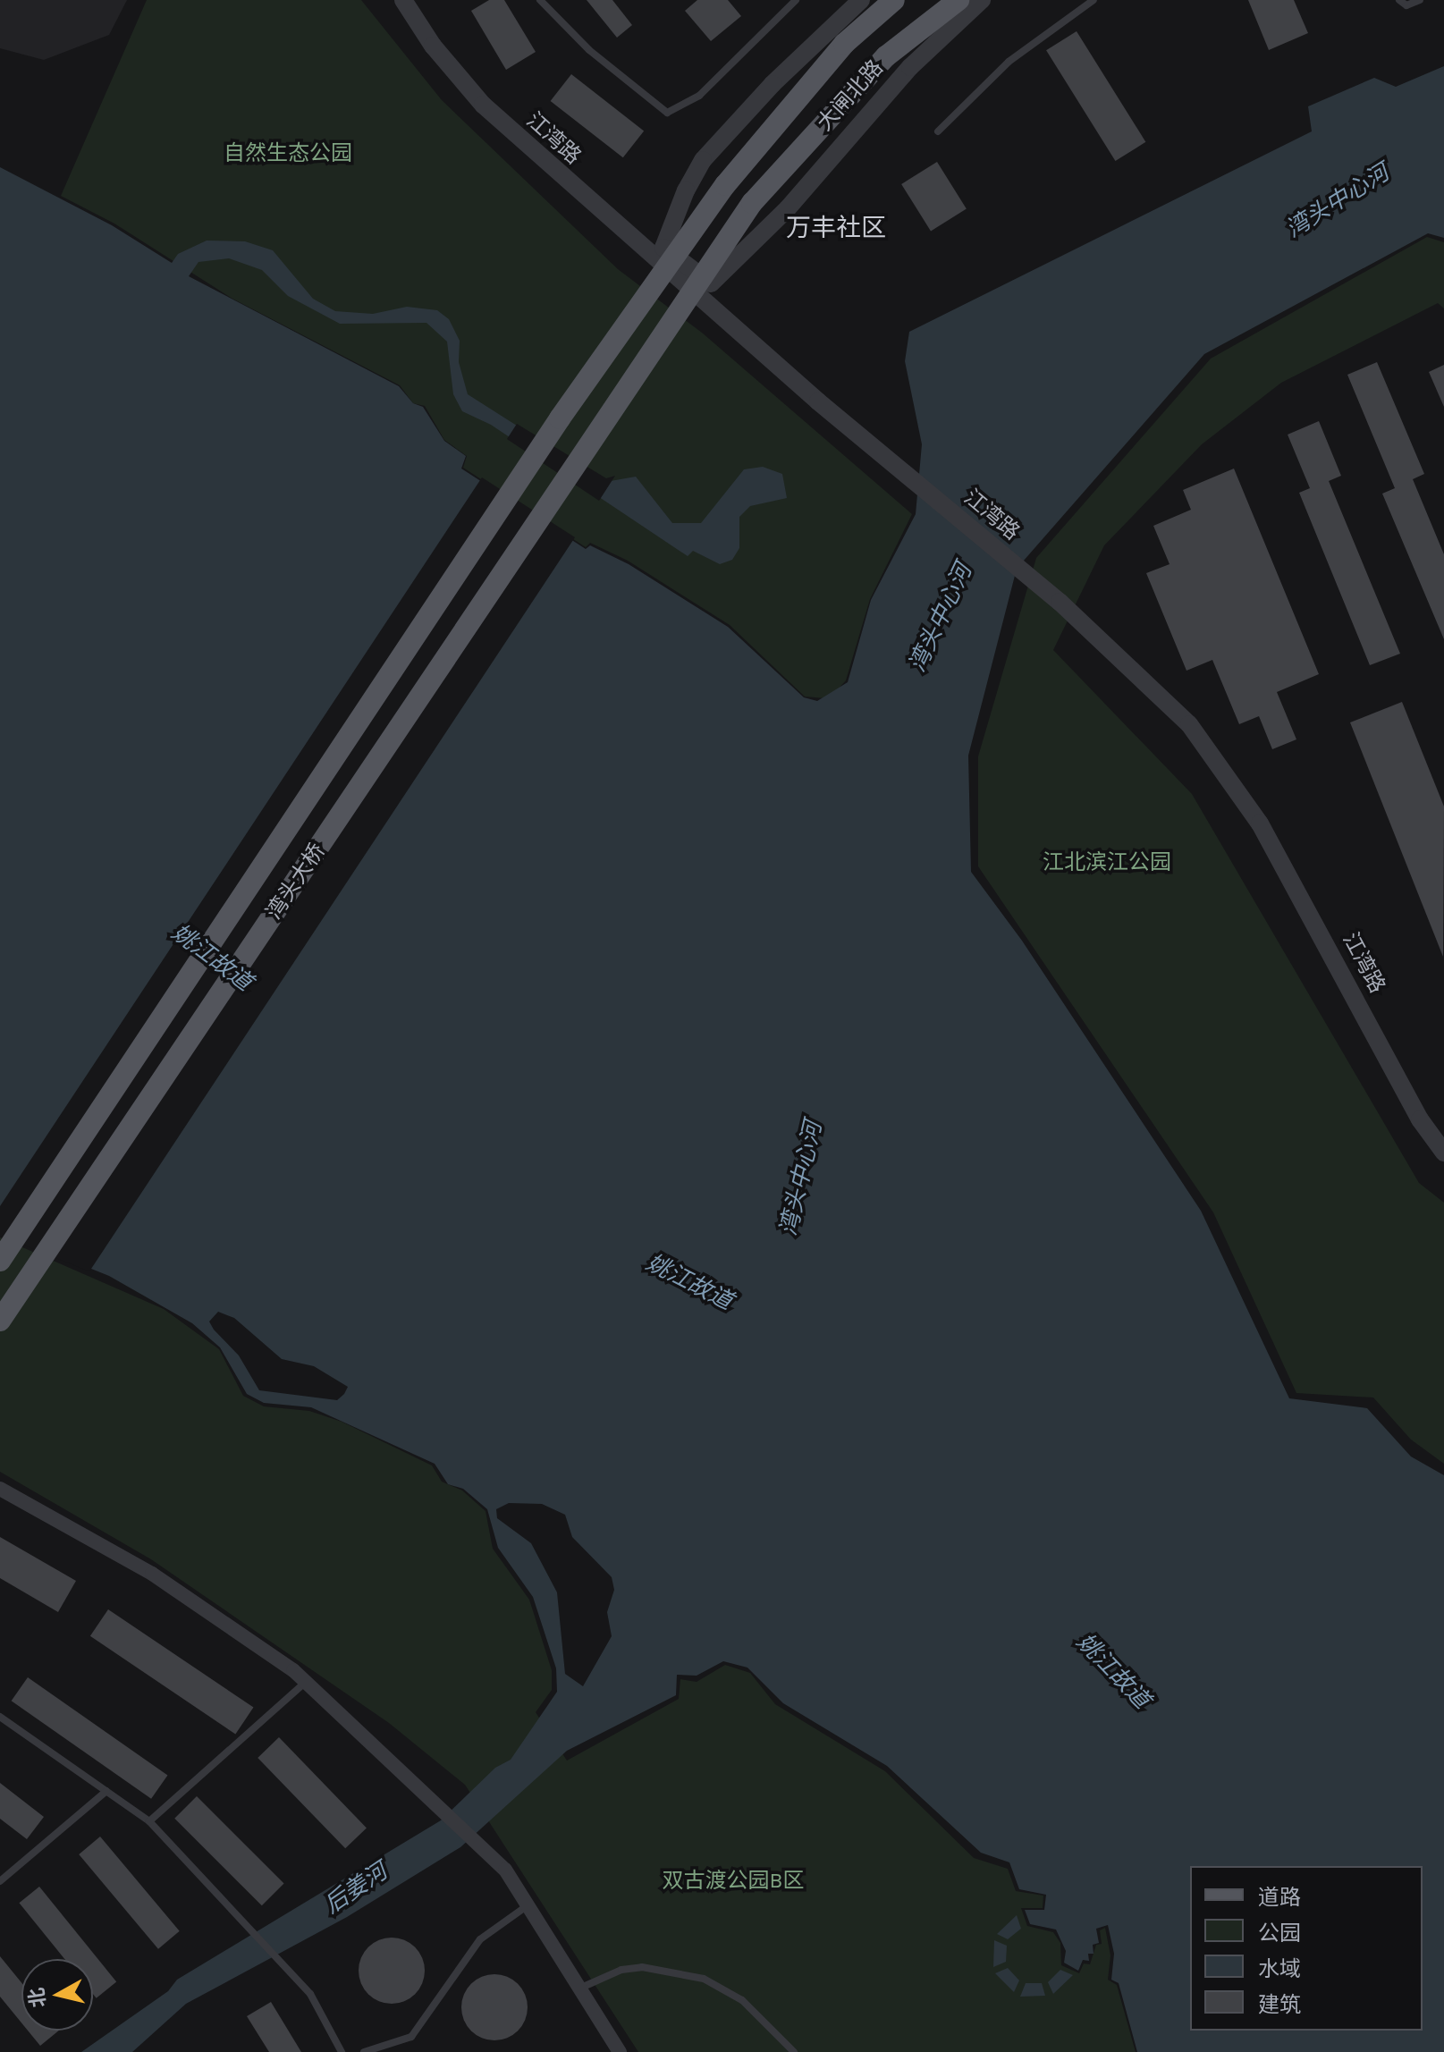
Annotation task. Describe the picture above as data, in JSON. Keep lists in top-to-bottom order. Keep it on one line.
{"streets":{"main road":["大闸北路","湾头大桥"],"street":["江湾路"]},"crossings":[["大闸北路","湾头大桥"]],"districts":["万丰社区"],"water":["湾头中心河","姚江故道","后姜河"],"parks":["自然生态公园","江北滨江公园","双古渡公园B区"],"legend":["道路","公园","水域","建筑"],"north":"left"}
